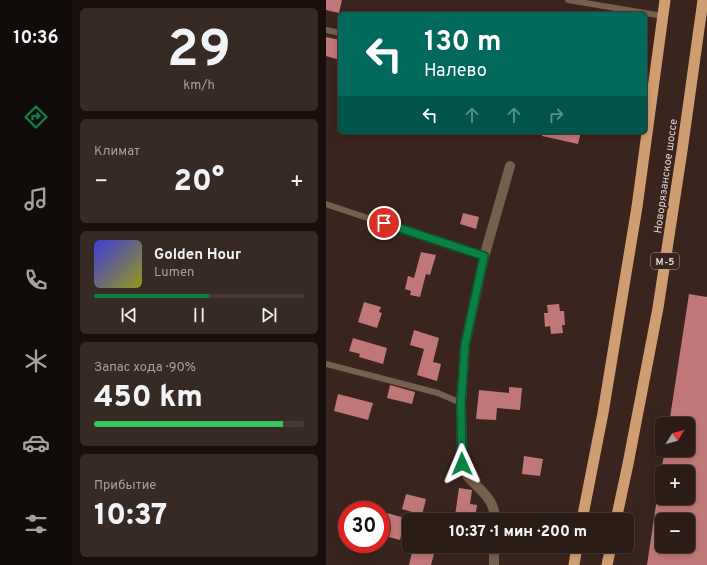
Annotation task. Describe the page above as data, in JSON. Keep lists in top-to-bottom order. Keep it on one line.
{"streets":{"highway":["Новорязанское шоссе","М-5"]},"north":"top right","page":{"tabs":"10:36","tile":[["29","km/h"],"Климат",["Запас хода · 90%","450 km"],["Прибытие","10:37"]],"turn":["130 m","Налево"],"heat":["−","20°","+"],"song":["Golden Hour","Lumen"],"map_buttons":["+","−"],"limit":"30","trip":"10:37 · 1 мин · 200 m"}}
